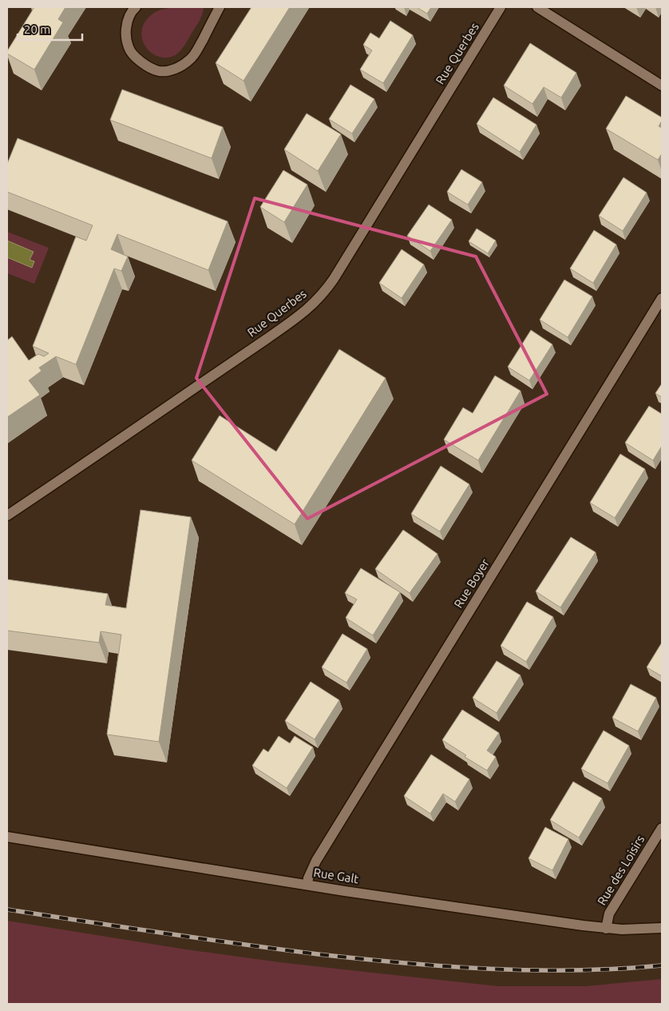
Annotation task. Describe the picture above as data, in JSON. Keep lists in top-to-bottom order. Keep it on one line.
{"streets":{"street":["Rue Querbes","Rue Boyer","Rue des Loisirs","Rue Galt"]},"crossings":[["Rue Boyer","Rue Galt"],["Rue des Loisirs","Rue Galt"]],"scale_bar":"20 m"}
